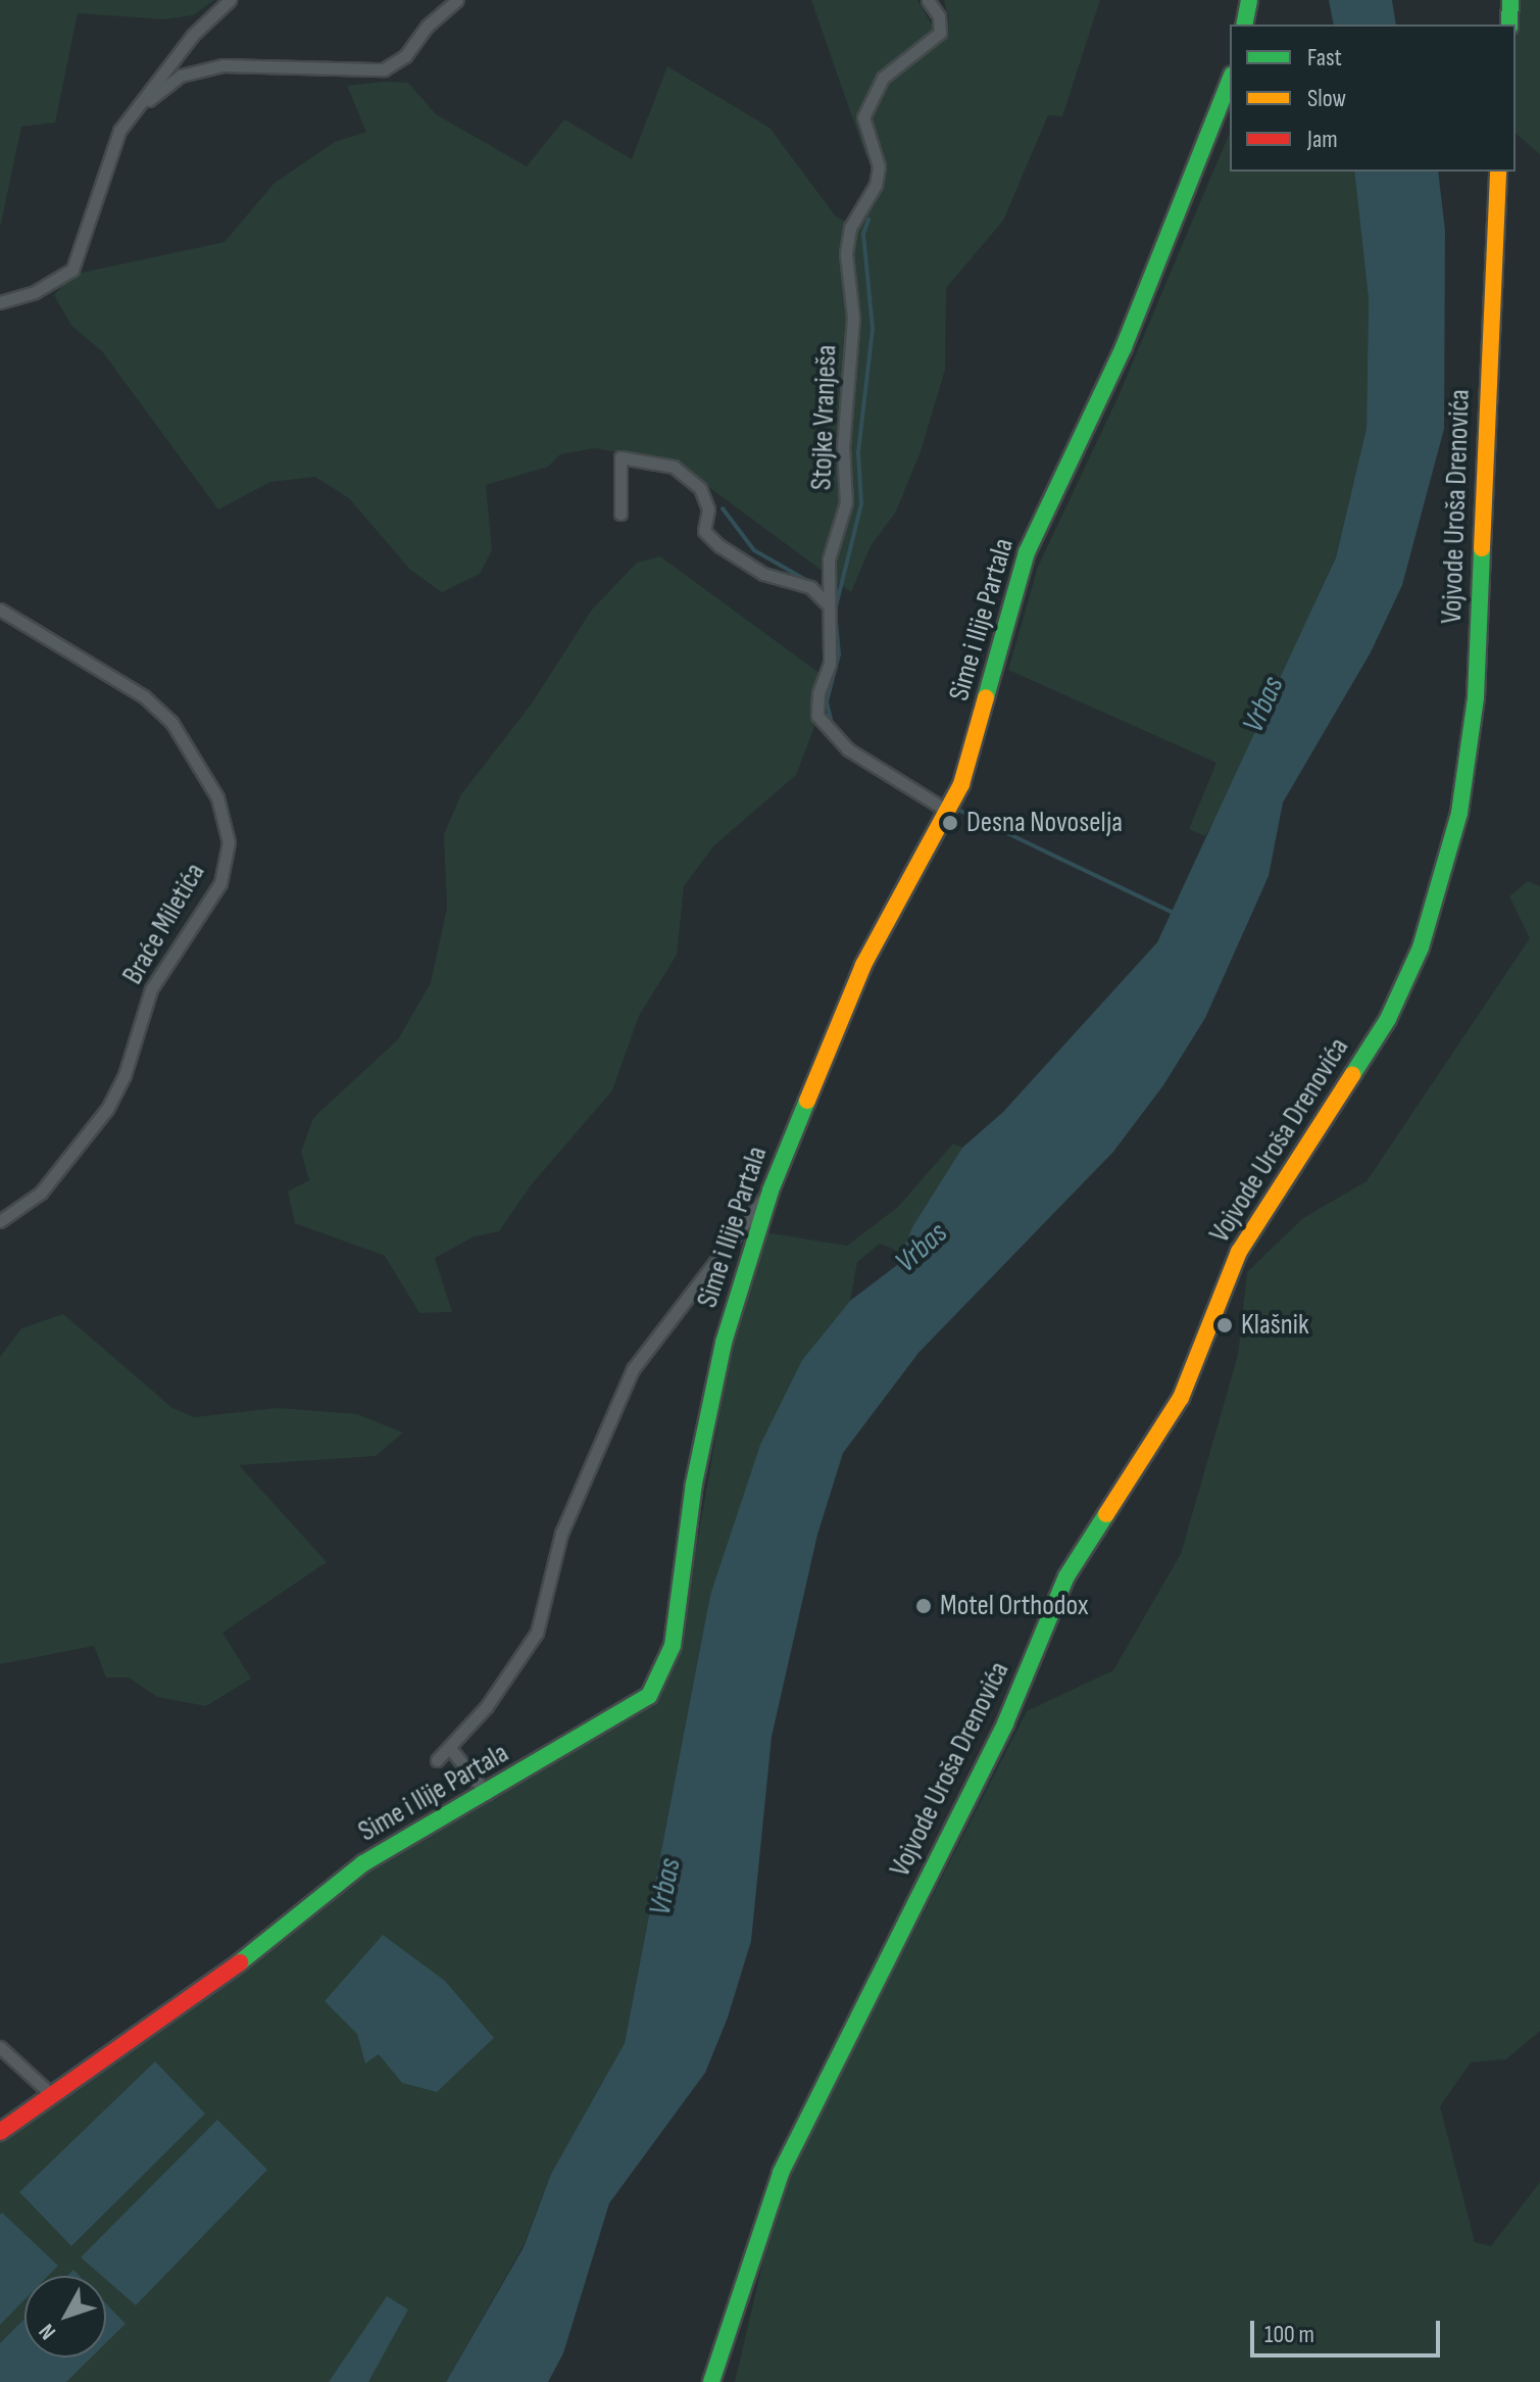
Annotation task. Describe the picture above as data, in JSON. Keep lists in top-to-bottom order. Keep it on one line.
{"streets":{"street":["Stojke Vranješa","Vojvode Uroša Drenovića","Sime i Ilije Partala","Braće Miletića"]},"crossings":[["Stojke Vranješa","Sime i Ilije Partala"]],"water":["Vrbas"],"places":["Desna Novoselja","Klašnik","Motel Orthodox"],"legend":["Fast","Slow","Jam"],"scale_bar":"100 m","north":"bottom left"}
